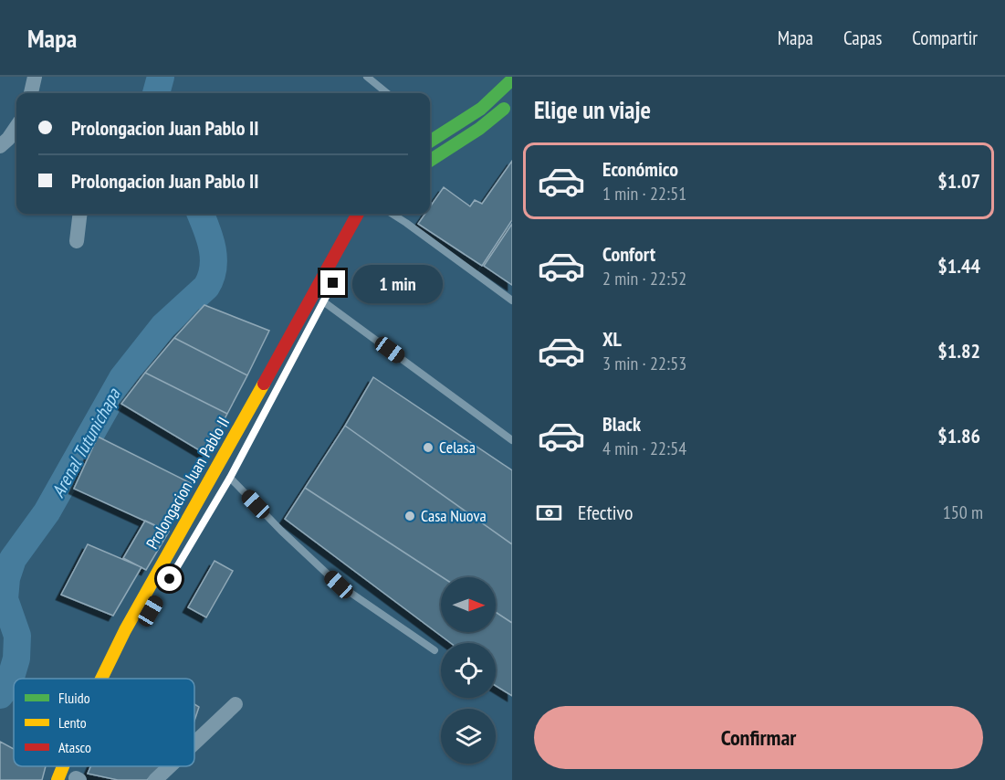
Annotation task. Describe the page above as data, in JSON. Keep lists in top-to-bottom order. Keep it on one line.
{"streets":{"main road":["Prolongacion Juan Pablo II"]},"water":["Arenal Tutunichapa"],"places":["Celasa","Casa Nuova"],"legend":["Fluido","Lento","Atasco"],"north":"right","page":{"header":"Mapa","nav":["Mapa","Capas","Compartir"],"heading":"Elige un viaje","banner":["Prolongacion Juan Pablo II","Prolongacion Juan Pablo II"],"list":[{"name":"Económico","note":"1 min · 22:51","value":"$1.07"},{"name":"Confort","note":"2 min · 22:52","value":"$1.44"},{"name":"XL","note":"3 min · 22:53","value":"$1.82"},{"name":"Black","note":"4 min · 22:54","value":"$1.86"}],"bubble":"1 min","pay":["Efectivo","150 m"],"buttons":"Confirmar"}}
